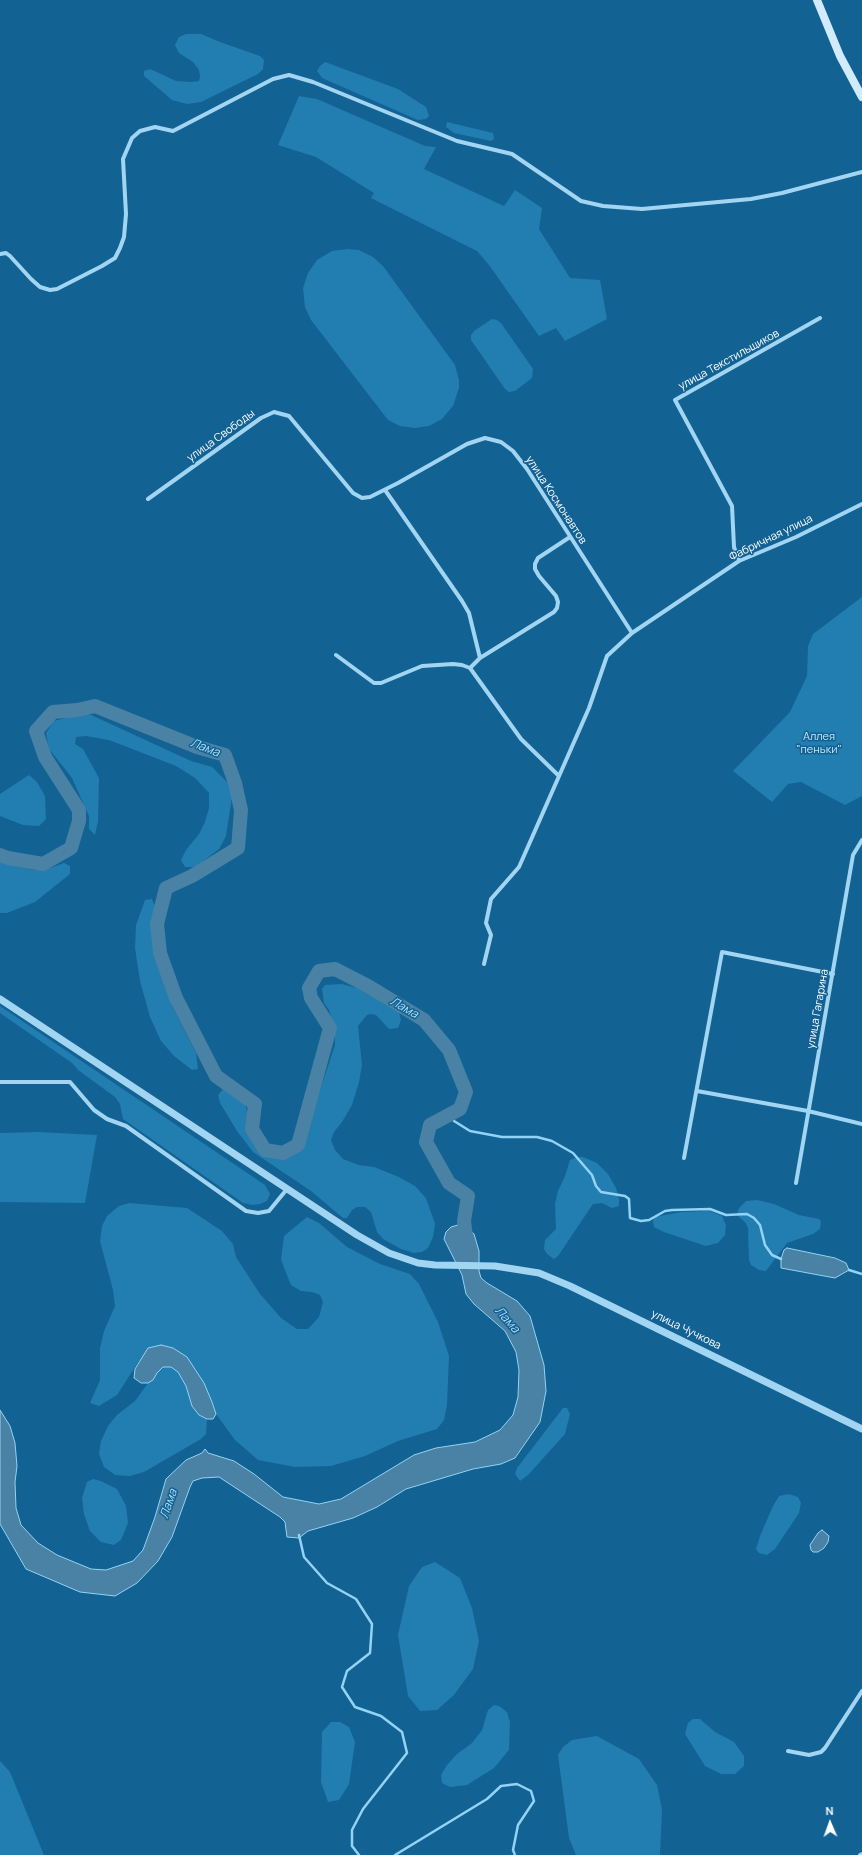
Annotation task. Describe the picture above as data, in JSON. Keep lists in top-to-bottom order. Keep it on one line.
{"streets":{"street":["улица Текстильщиков","улица Свободы","улица Космонавтов","Фабричная улица","улица Гагарина","улица Чучкова"]},"crossings":[["улица Текстильщиков","Фабричная улица"],["улица Свободы","улица Космонавтов"],["улица Космонавтов","Фабричная улица"]],"water":["Лама"],"parks":["Аллея \"пеньки\""],"north":"top"}
